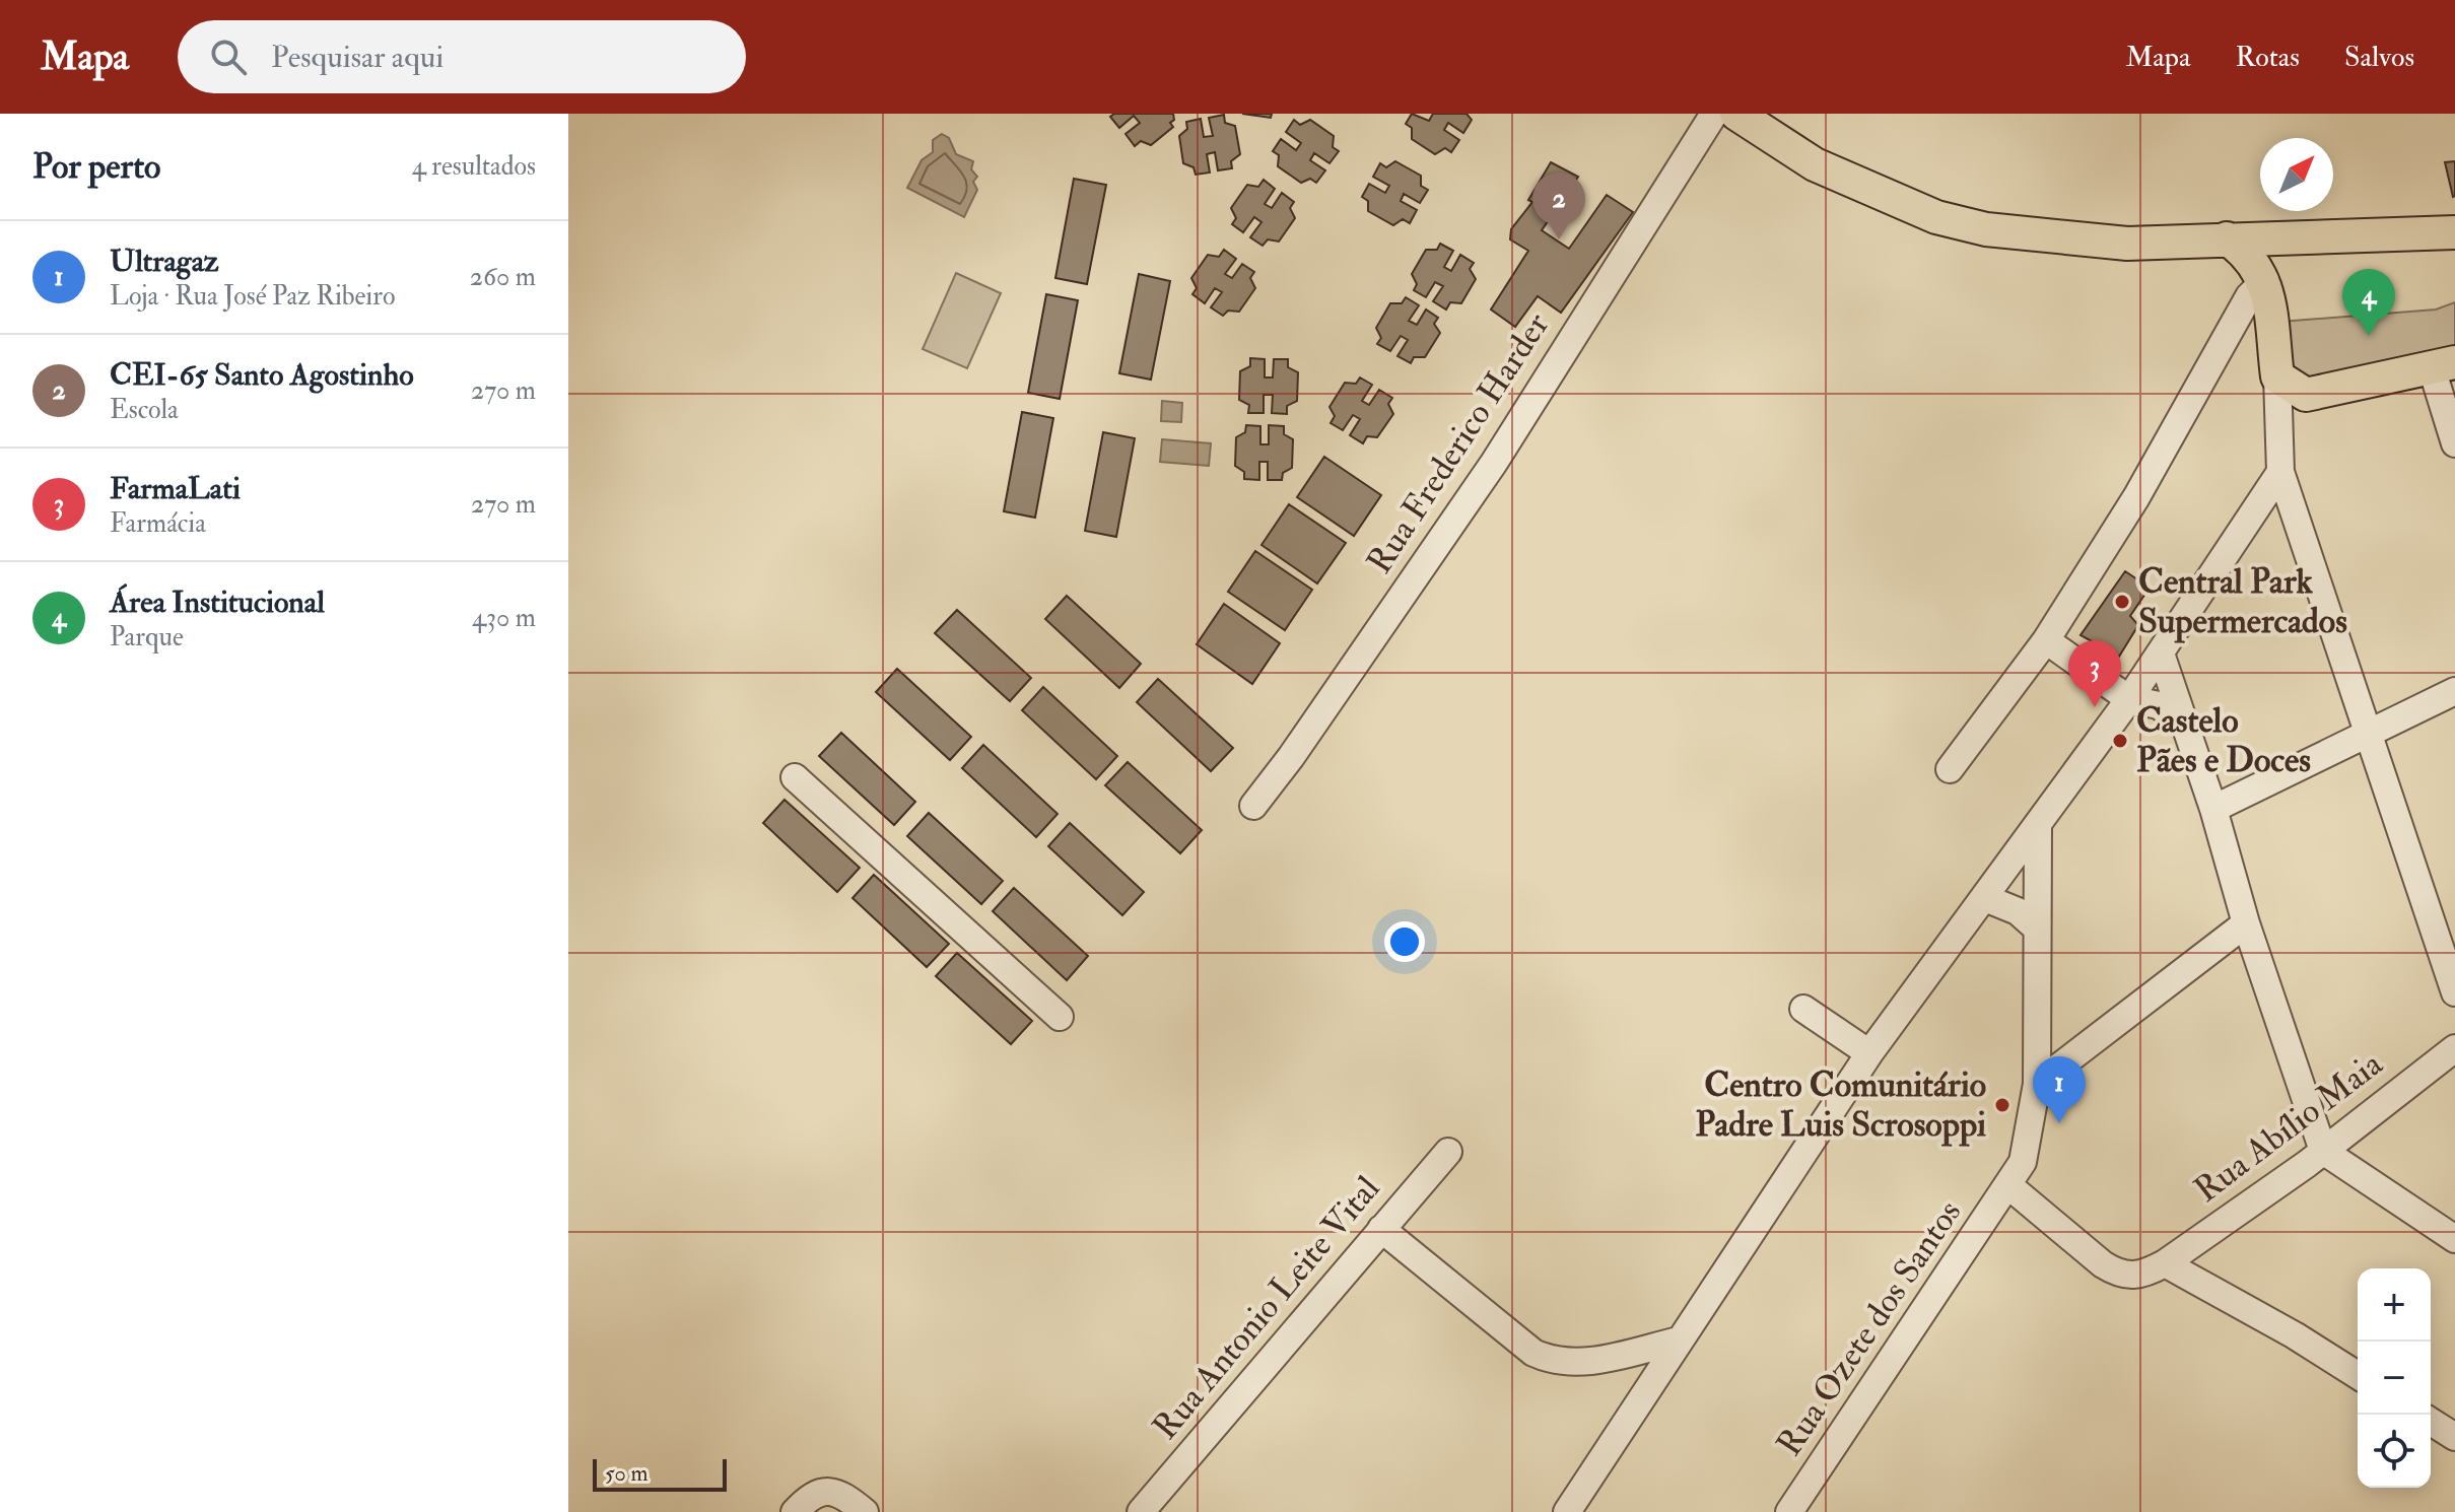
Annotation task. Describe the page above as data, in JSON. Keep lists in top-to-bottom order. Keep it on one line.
{"streets":{"street":["Rua Frederico Harder","Rua Abílio Maia","Rua Antonio Leite Vital","Rua Ozete dos Santos"]},"crossings":[["Rua Abílio Maia","Rua Ozete dos Santos"]],"places":["Central Park Supermercados","Castelo Pães e Doces","Centro Comunitário Padre Luis Scrosoppi"],"scale_bar":"50 m","north":"top right","page":{"header":"Mapa","search":"Pesquisar aqui","nav":["Mapa","Rotas","Salvos"],"heading":["Por perto","4 resultados"],"pins":["2","4","3","1"],"list":[{"mark":"1","name":"Ultragaz","note":"Loja · Rua José Paz Ribeiro","value":"260 m"},{"mark":"2","name":"CEI-65 Santo Agostinho","note":"Escola","value":"270 m"},{"mark":"3","name":"FarmaLati","note":"Farmácia","value":"270 m"},{"mark":"4","name":"Área Institucional","note":"Parque","value":"430 m"}],"map_buttons":["+","−"],"scale":"50 m"}}
